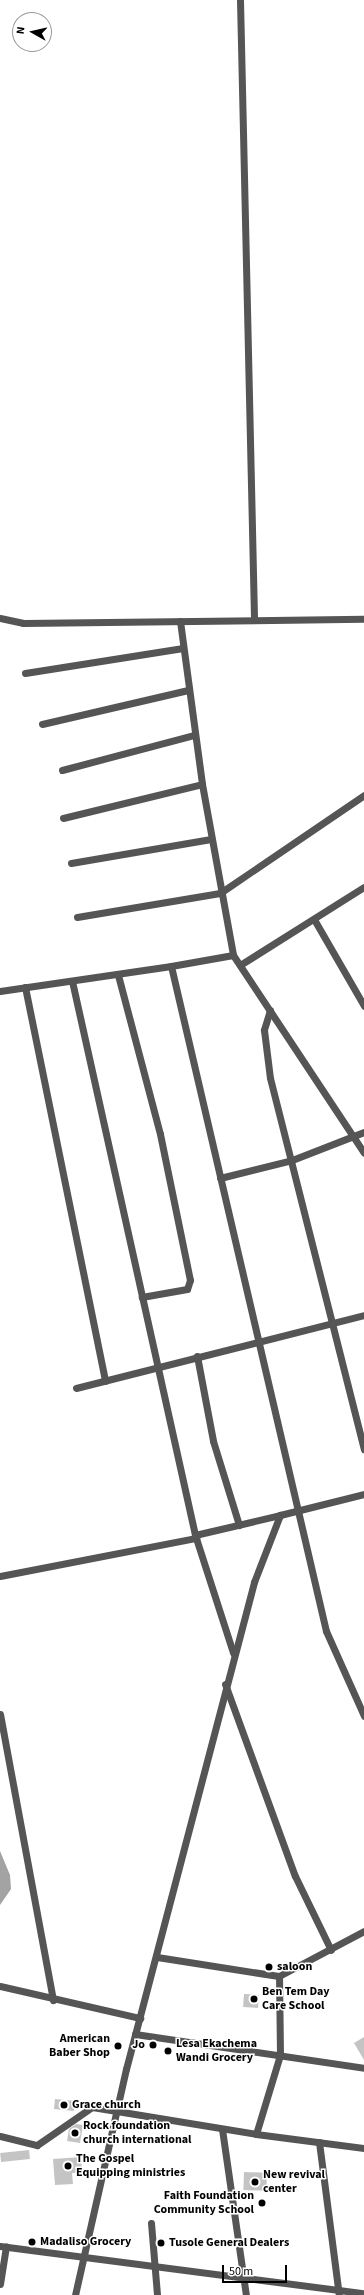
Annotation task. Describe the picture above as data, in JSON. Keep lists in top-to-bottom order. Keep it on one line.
{"places":["saloon","Ben Tem Day Care School","Jo","American Baber Shop","Lesa Ekachema Wandi Grocery","Grace church","Rock foundation church international","The Gospel Equipping ministries","New revival center","Faith Foundation Community School","Madaliso Grocery","Tusole General Dealers"],"scale_bar":"50 m","north":"left"}
